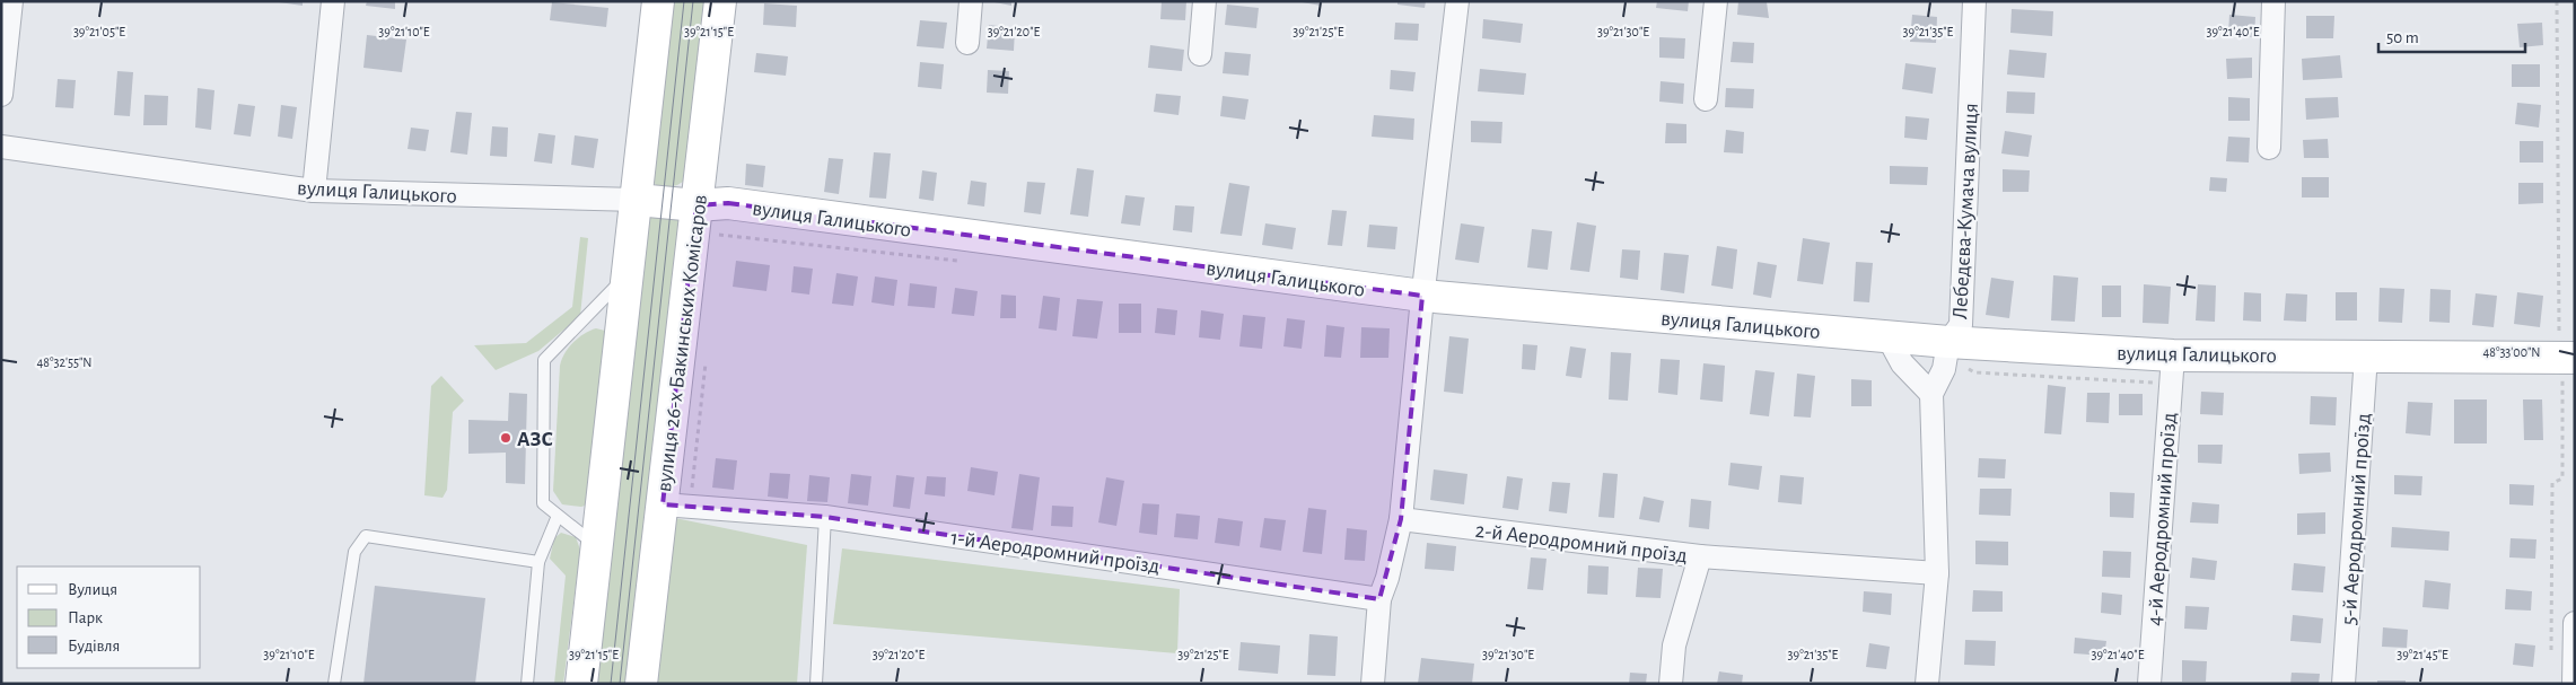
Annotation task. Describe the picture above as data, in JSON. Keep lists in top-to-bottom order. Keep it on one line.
{"streets":{"street":["вулиця Галицького","Лебедєва-Кумача вулиця","вулиця 26-х Бакинських Комісаров","4-й Аеродромний проїзд","5-й Аеродромний проїзд","2-й Аеродромний проїзд","1-й Аеродромний проїзд"]},"crossings":[["вулиця Галицького","Лебедєва-Кумача вулиця"],["вулиця Галицького","вулиця 26-х Бакинських Комісаров"],["вулиця Галицького","4-й Аеродромний проїзд"],["вулиця Галицького","5-й Аеродромний проїзд"],["вулиця 26-х Бакинських Комісаров","1-й Аеродромний проїзд"]],"places":["АЗС"],"legend":["Вулиця","Парк","Будівля"],"scale_bar":"50 m","coordinates":["39°21'05\"E","39°21'40\"E","39°21'10\"E","39°21'15\"E","39°21'20\"E","39°21'25\"E","39°21'30\"E","39°21'35\"E","48°33'00\"N","48°32'55\"N","39°21'45\"E"]}
